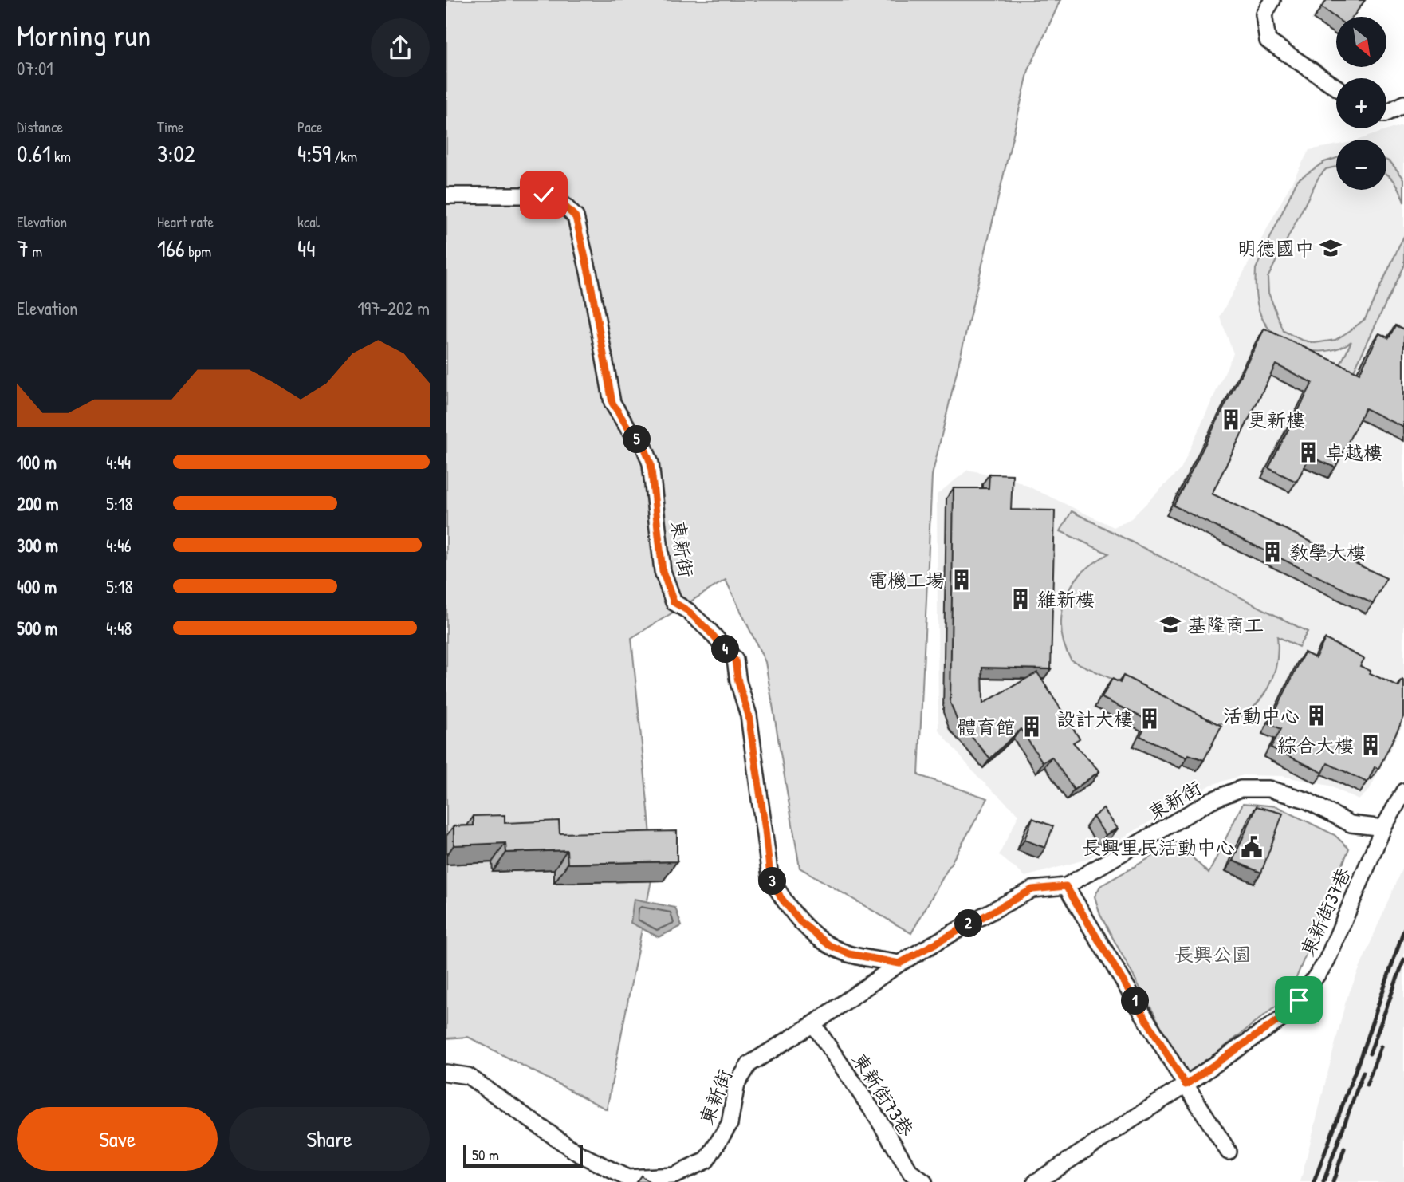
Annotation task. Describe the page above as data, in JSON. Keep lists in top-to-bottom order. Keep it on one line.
{"streets":{"street":["東新街","東新街37巷","東新街73巷"]},"crossings":[["東新街","東新街37巷"],["東新街","東新街73巷"]],"parks":["長興公園"],"places":{"school or university":["明德國中","基隆商工"],"building":["更新樓","卓越樓","教學大樓","電機工場","維新樓","活動中心","設計大樓","體育館","綜合大樓"],"public building":["長興里民活動中心"]},"scale_bar":"50 m","north":"bottom right","page":{"heading":["Morning run","07:01"],"map_buttons":["+","−"],"stats":[["Distance","0.61 km"],["Time","3:02"],["Pace","4:59 /km"],["Elevation","7 m"],["Heart rate","166 bpm"],["kcal","44"]],"chart":["Elevation","197–202 m"],"pins":["5","4","3","2","1"],"list":[{"name":"100 m","note":"4:44"},{"name":"200 m","note":"5:18"},{"name":"300 m","note":"4:46"},{"name":"400 m","note":"5:18"},{"name":"500 m","note":"4:48"}],"buttons":["Save","Share"],"scale":"50 m"}}
